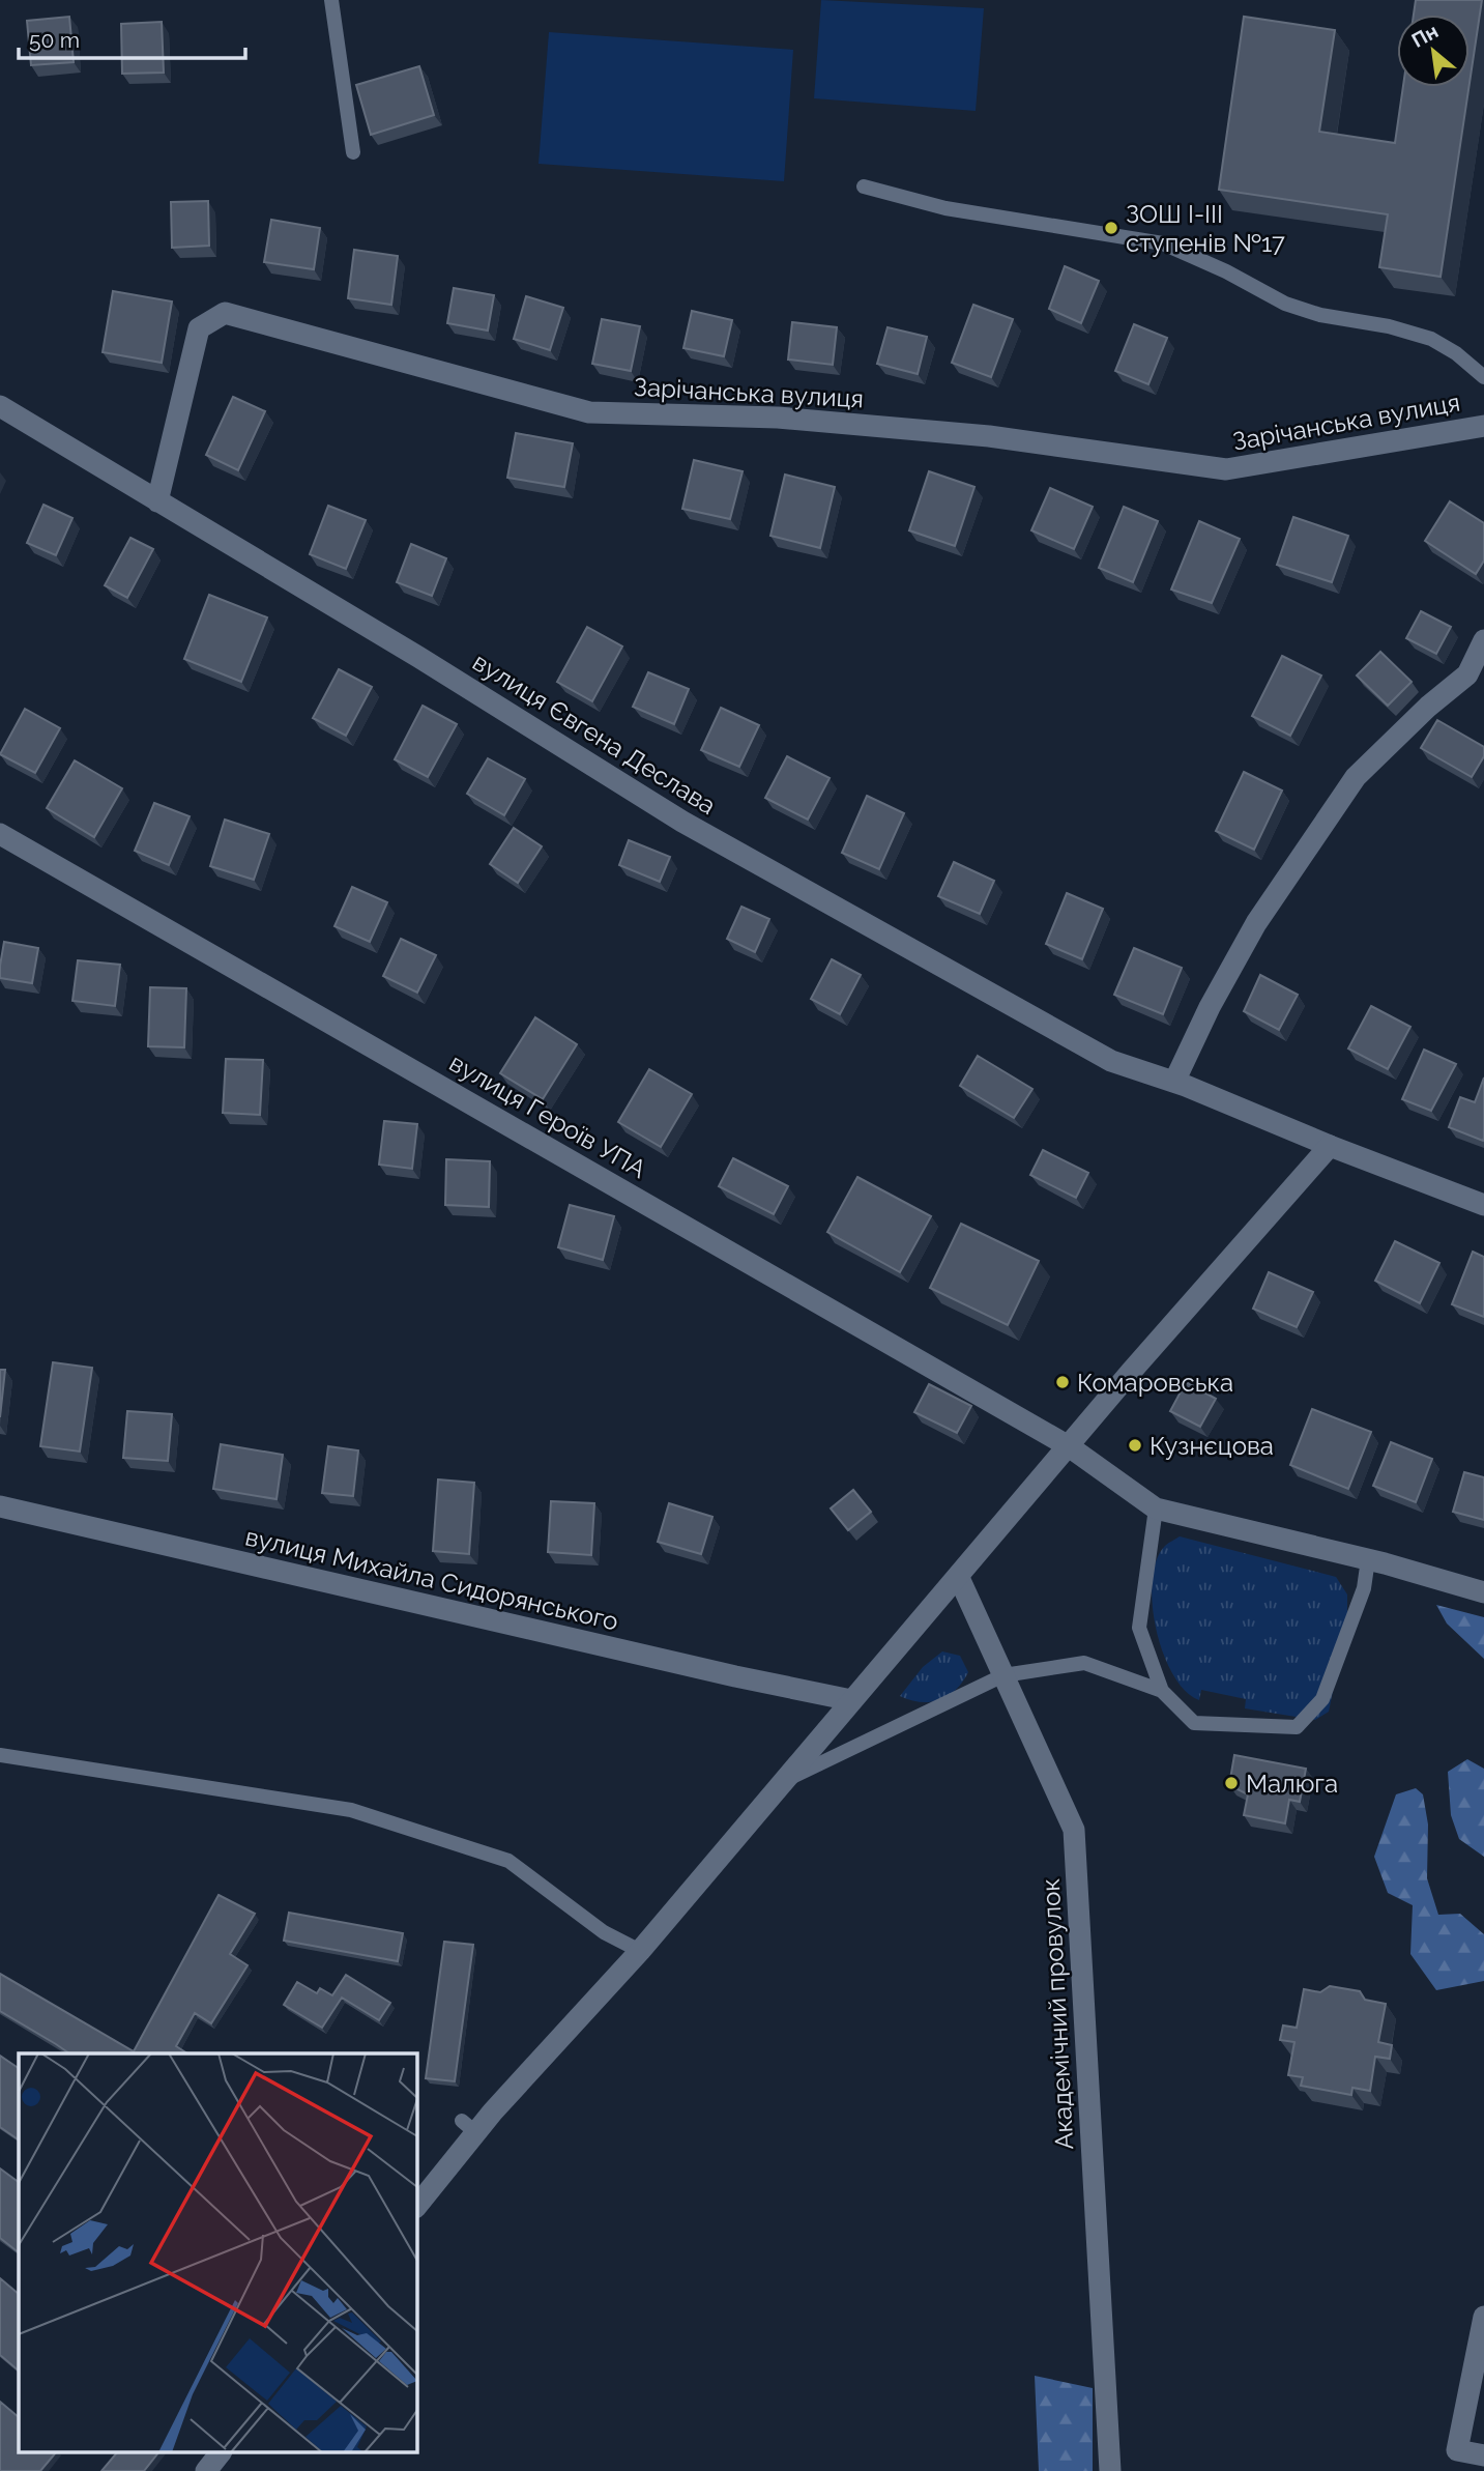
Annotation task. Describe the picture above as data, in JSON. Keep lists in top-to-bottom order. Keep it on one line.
{"streets":{"street":["Зарічанська вулиця","вулиця Євгена Деслава","вулиця Героїв УПА","вулиця Михайла Сидорянського","Академічний провулок"]},"crossings":[["Зарічанська вулиця","вулиця Євгена Деслава"]],"places":["ЗОШ І-ІІІ ступенів №17","Комаровська","Кузнєцова","Малюга"],"scale_bar":"50 m","north":"top left"}
